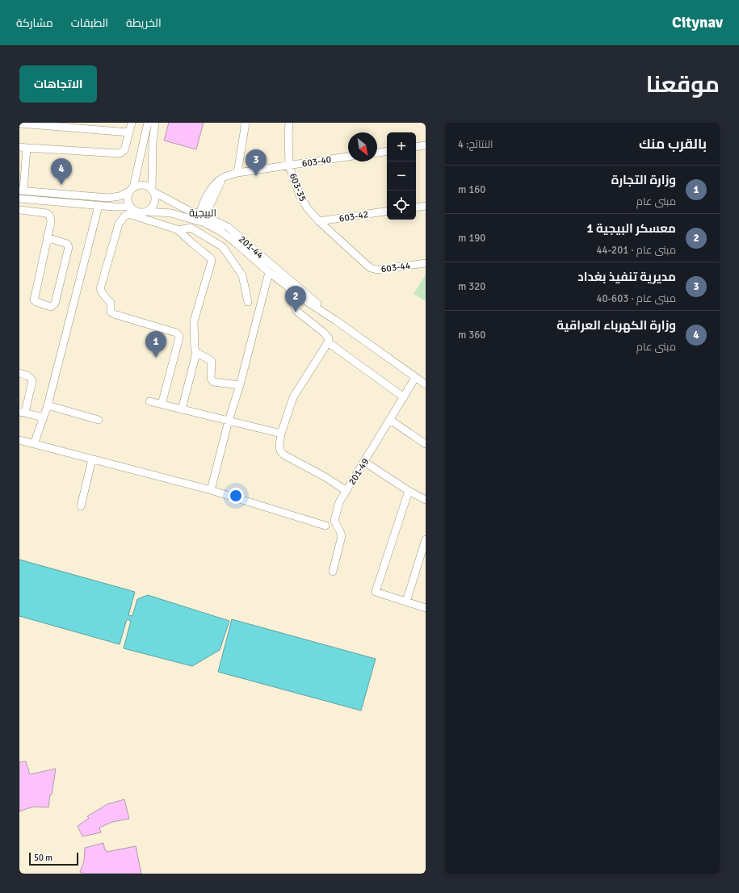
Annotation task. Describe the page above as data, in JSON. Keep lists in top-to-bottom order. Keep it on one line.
{"streets":{"street":["603-40","603-35","603-42","201-44","603-44","201-49"]},"crossings":[["603-40","603-35"],["603-40","201-44"],["603-35","603-42"],["603-35","603-44"],["201-44","201-49"]],"districts":["البيجية"],"scale_bar":"50 m","north":"bottom right","page":{"header":"Citynav","nav":["الخريطة","الطبقات","مشاركة"],"title":"موقعنا","buttons":"الاتجاهات","heading":["بالقرب منك","النتائج: 4"],"map_buttons":["+","−"],"pins":["3","4","2","1"],"list":[{"mark":"1","name":"وزارة التجارة","note":"مبنى عام","value":"160 m"},{"mark":"2","name":"معسكر البيجية 1","note":"مبنى عام · 201-44","value":"190 m"},{"mark":"3","name":"مديرية تنفيذ بغداد","note":"مبنى عام · 603-40","value":"320 m"},{"mark":"4","name":"وزارة الكهرباء العراقية","note":"مبنى عام","value":"360 m"}],"scale":"50 m"}}
